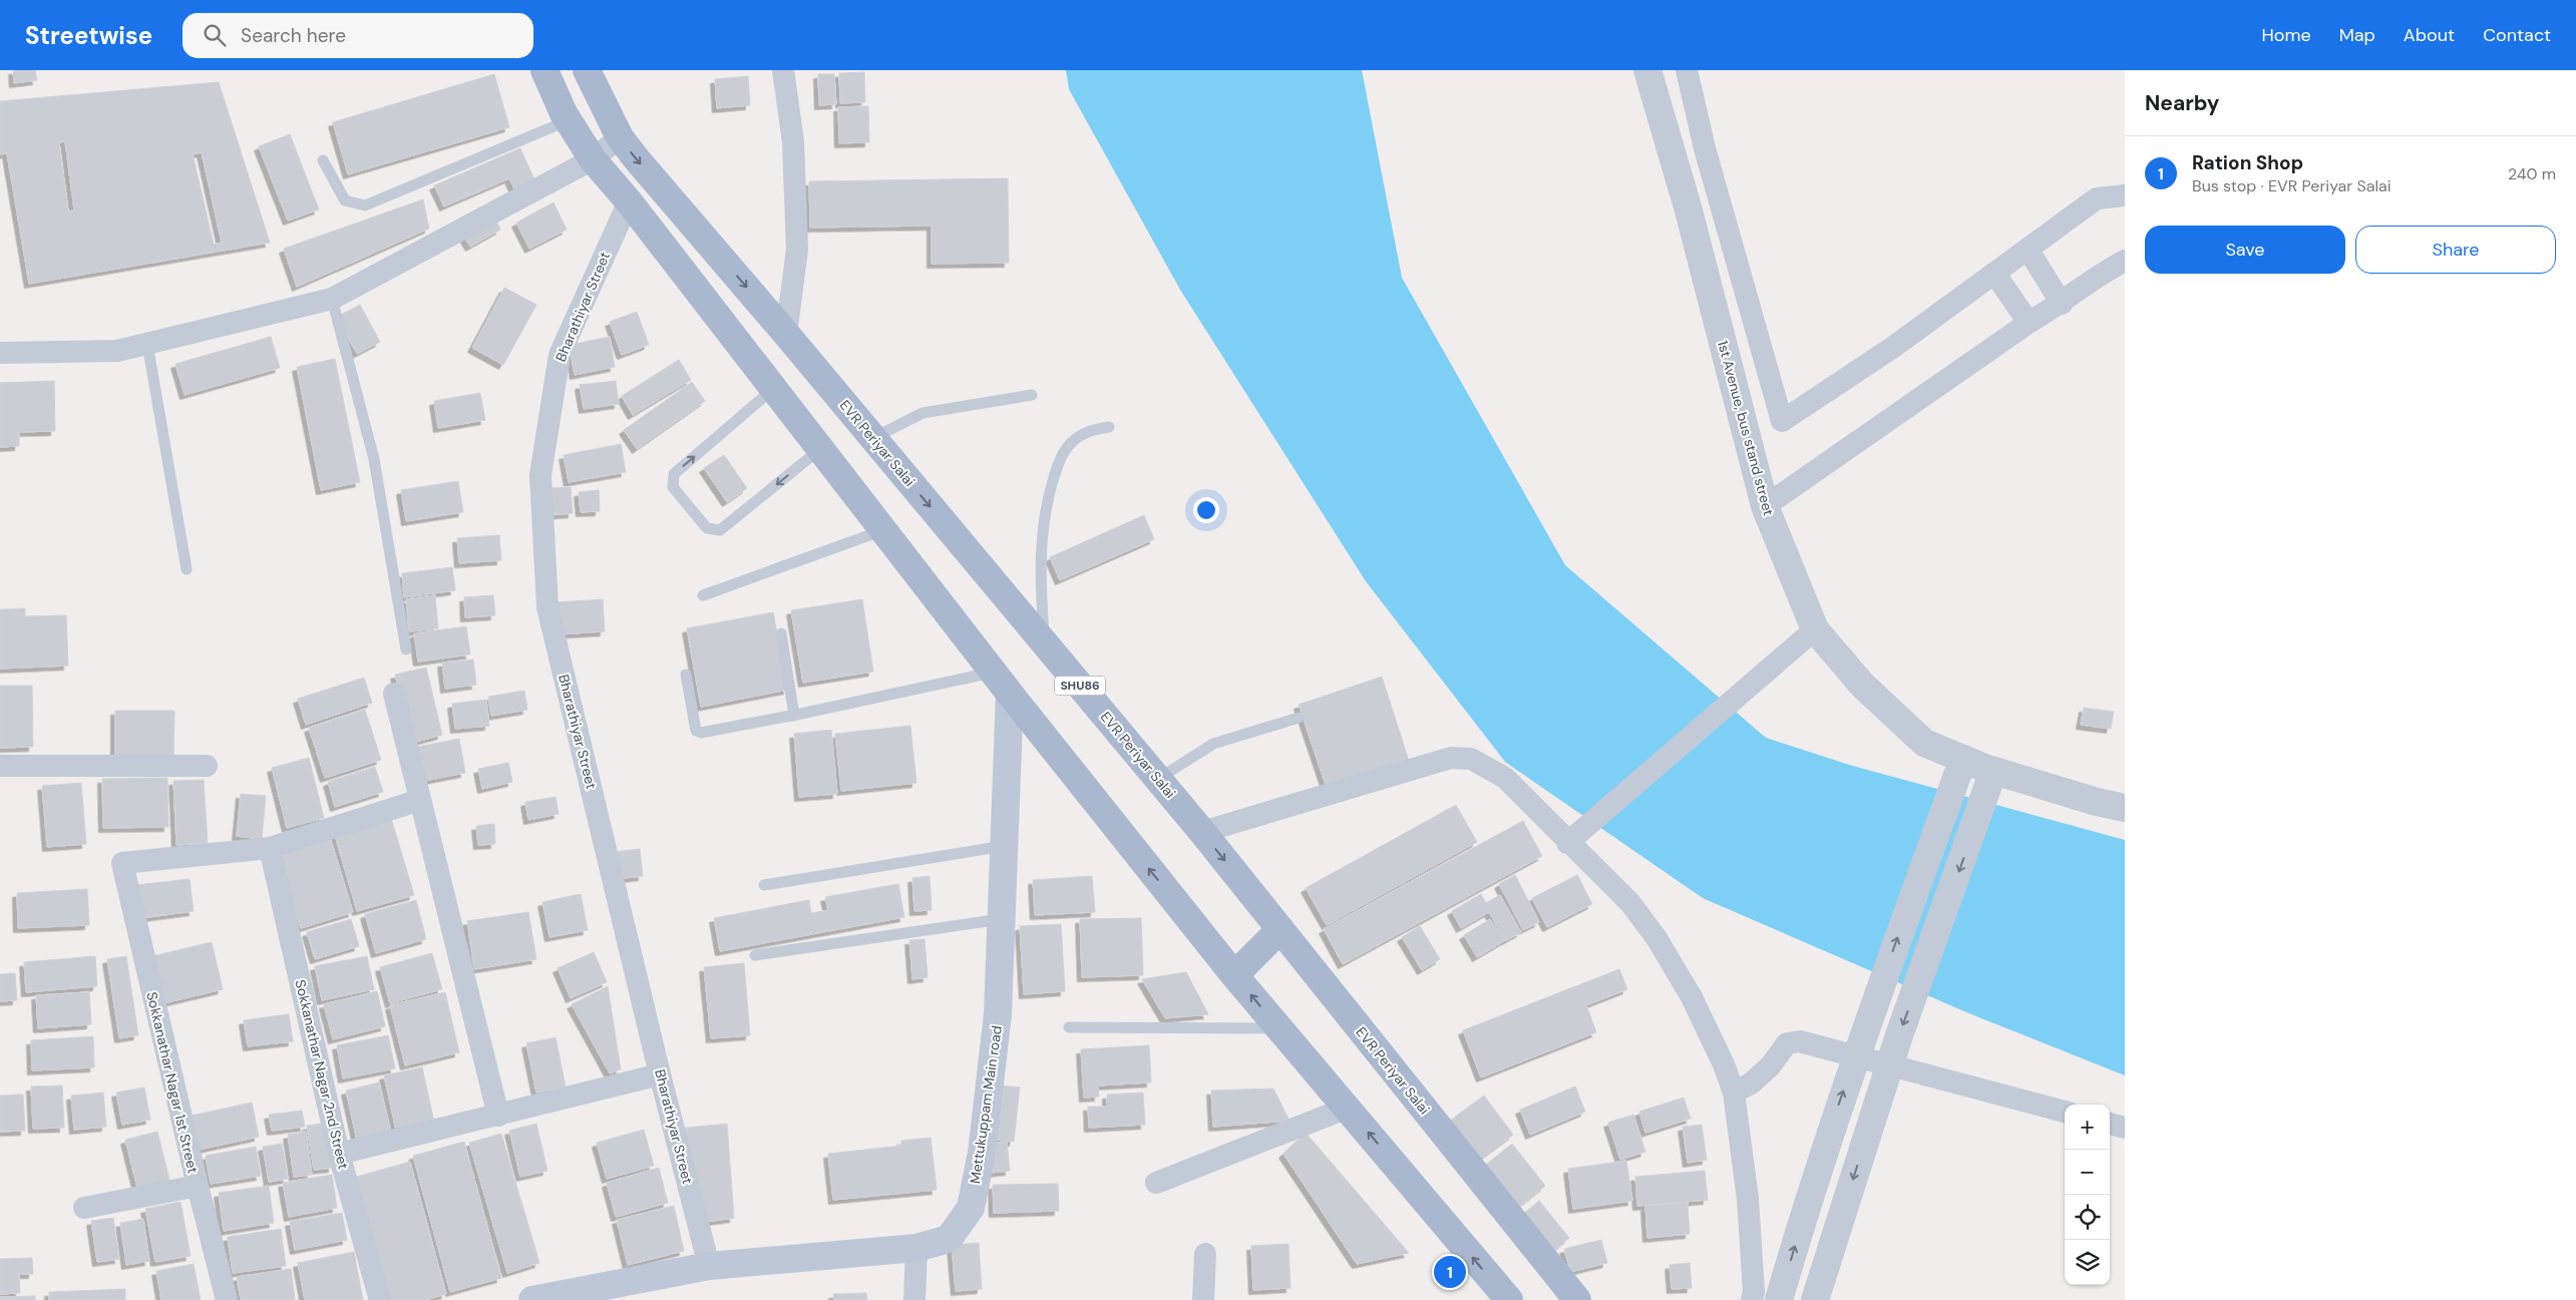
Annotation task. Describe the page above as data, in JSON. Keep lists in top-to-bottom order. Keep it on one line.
{"streets":{"main road":["EVR Periyar Salai","SHU86","Mettukuppam Main road"],"street":["Bharathiyar Street","1st Avenue, bus stand street","Sokkanathar Nagar 2nd Street","Sokkanathar Nagar 1st Street"]},"crossings":[["Bharathiyar Street","Mettukuppam Main road"],["Sokkanathar Nagar 2nd Street","Sokkanathar Nagar 1st Street"]],"page":{"header":"Streetwise","search":"Search here","nav":["Home","Map","About","Contact"],"heading":"Nearby","list":[{"mark":"1","name":"Ration Shop","note":"Bus stop · EVR Periyar Salai","value":"240 m"}],"buttons":["Save","Share"],"map_buttons":["+","−"],"pins":"1"}}
